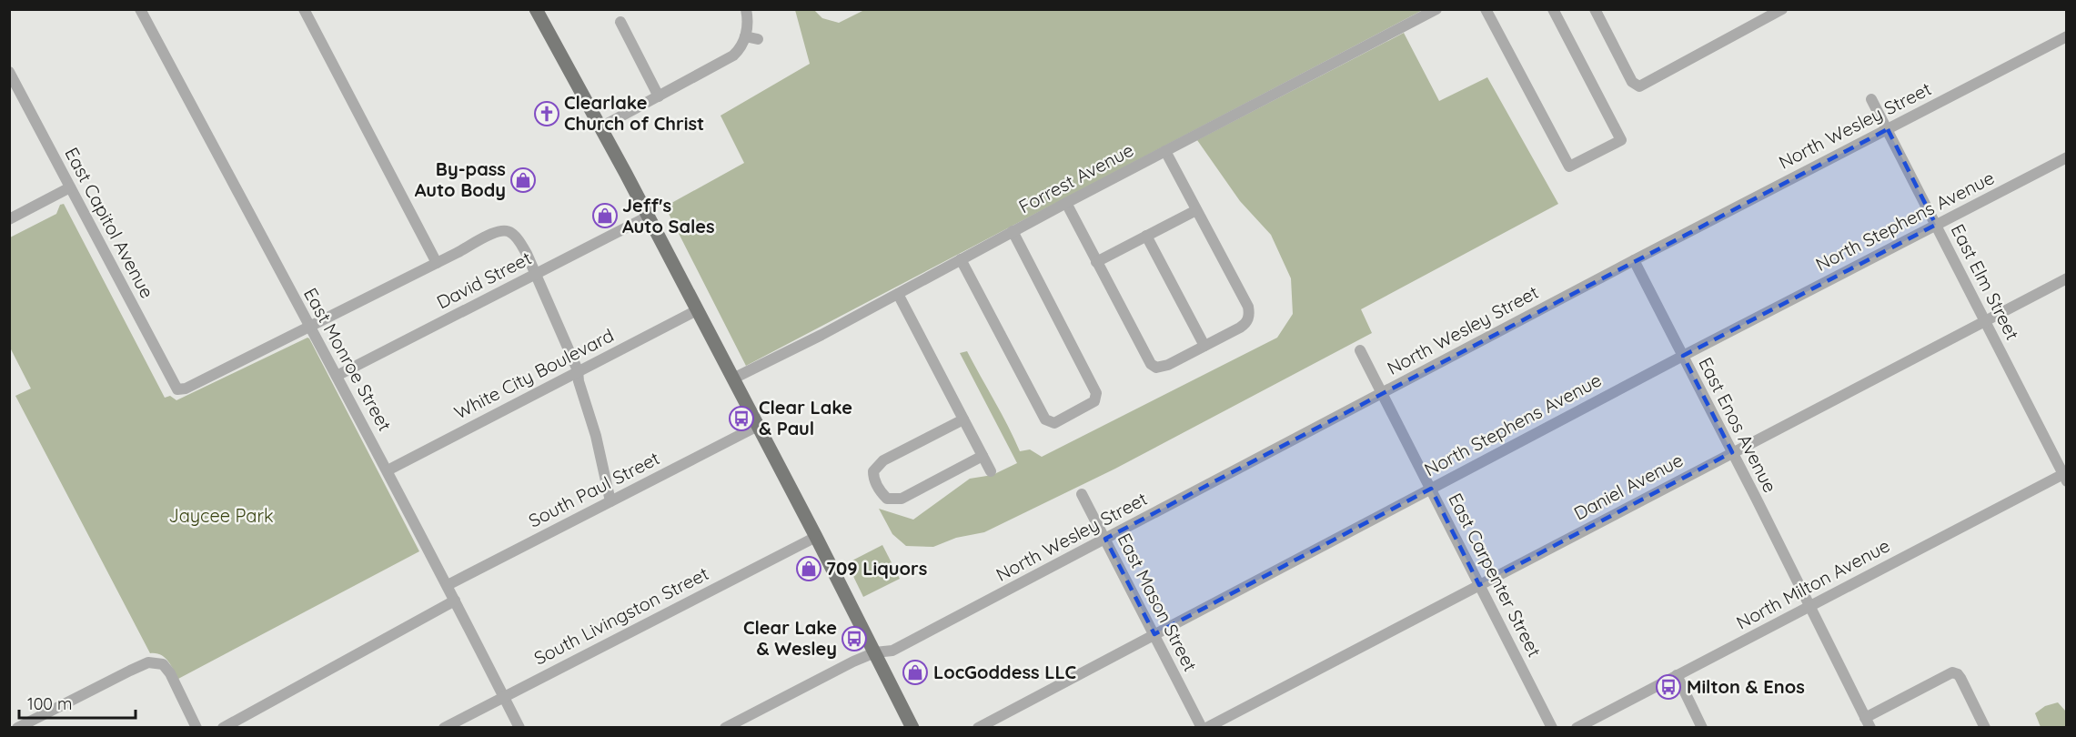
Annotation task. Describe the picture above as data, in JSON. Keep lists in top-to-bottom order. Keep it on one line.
{"streets":{"street":["North Wesley Street","Forrest Avenue","North Stephens Avenue","East Capitol Avenue","David Street","East Elm Street","East Monroe Street","White City Boulevard","East Enos Avenue","Daniel Avenue","South Paul Street","East Carpenter Street","North Milton Avenue","East Mason Street","South Livingston Street"]},"crossings":[["North Wesley Street","East Elm Street"],["North Wesley Street","East Enos Avenue"],["North Wesley Street","East Carpenter Street"],["North Wesley Street","East Mason Street"],["North Stephens Avenue","East Elm Street"],["North Stephens Avenue","East Enos Avenue"],["North Stephens Avenue","East Carpenter Street"],["North Stephens Avenue","East Mason Street"],["East Capitol Avenue","East Monroe Street"],["David Street","East Monroe Street"],["East Elm Street","Daniel Avenue"],["East Elm Street","North Milton Avenue"],["East Monroe Street","White City Boulevard"],["East Monroe Street","South Paul Street"],["East Monroe Street","South Livingston Street"],["East Enos Avenue","Daniel Avenue"],["East Enos Avenue","North Milton Avenue"],["Daniel Avenue","East Carpenter Street"]],"parks":["Jaycee Park"],"places":{"church":["Clearlake Church of Christ"],"shop":["By-pass Auto Body","Jeff's Auto Sales","709 Liquors","LocGoddess LLC"],"bus stop":["Clear Lake & Paul","Clear Lake & Wesley","Milton & Enos"]},"scale_bar":"100 m"}
